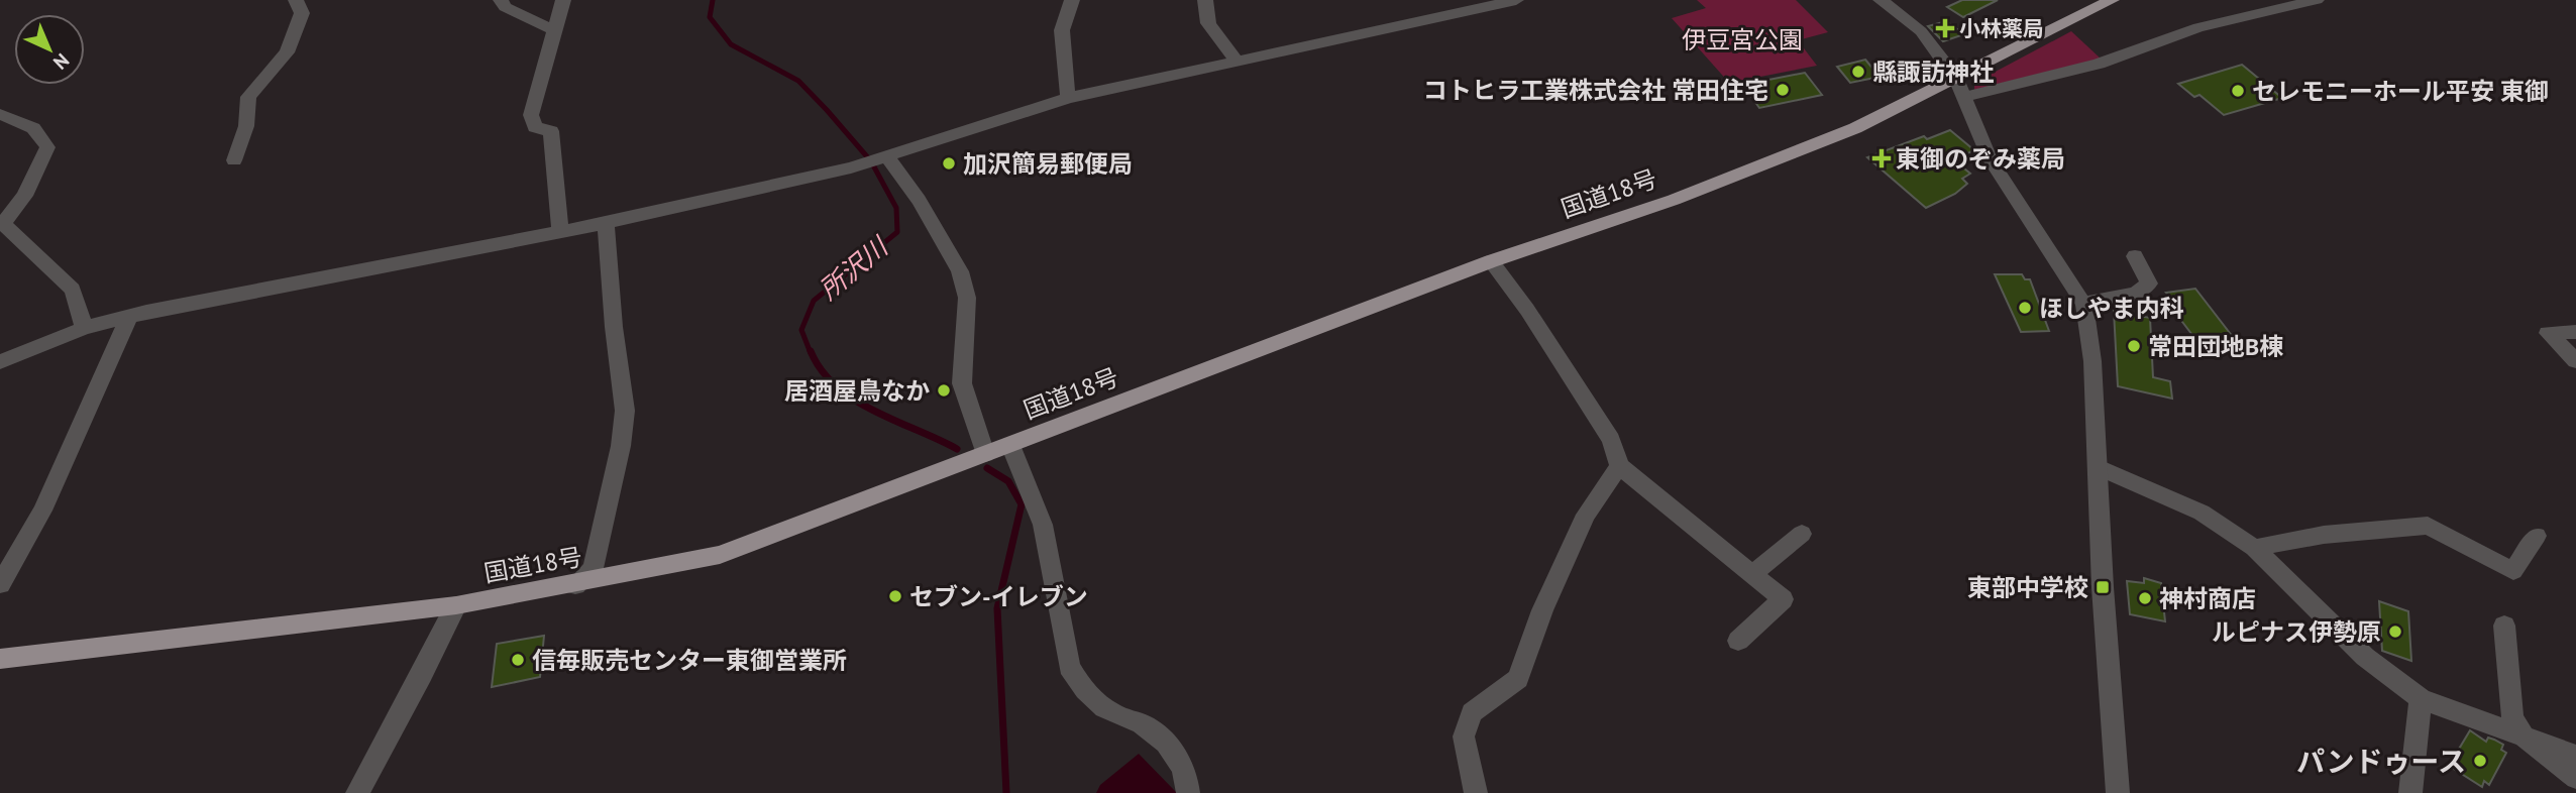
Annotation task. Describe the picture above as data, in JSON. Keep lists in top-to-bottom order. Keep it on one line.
{"streets":{"highway":["国道18号"]},"water":["所沢川"],"parks":["伊豆宮公園"],"places":{"health":["小林薬局","東御のぞみ薬局"],"other":["縣諏訪神社","コトヒラ工業株式会社 常田住宅","セレモニーホール平安 東御","加沢簡易郵便局","ほしやま内科","常田団地B棟","居酒屋鳥なか","セブン-イレブン","神村商店","ルピナス伊勢原","信毎販売センター東御営業所","パンドゥース"],"transit":["東部中学校"]},"north":"bottom right"}
